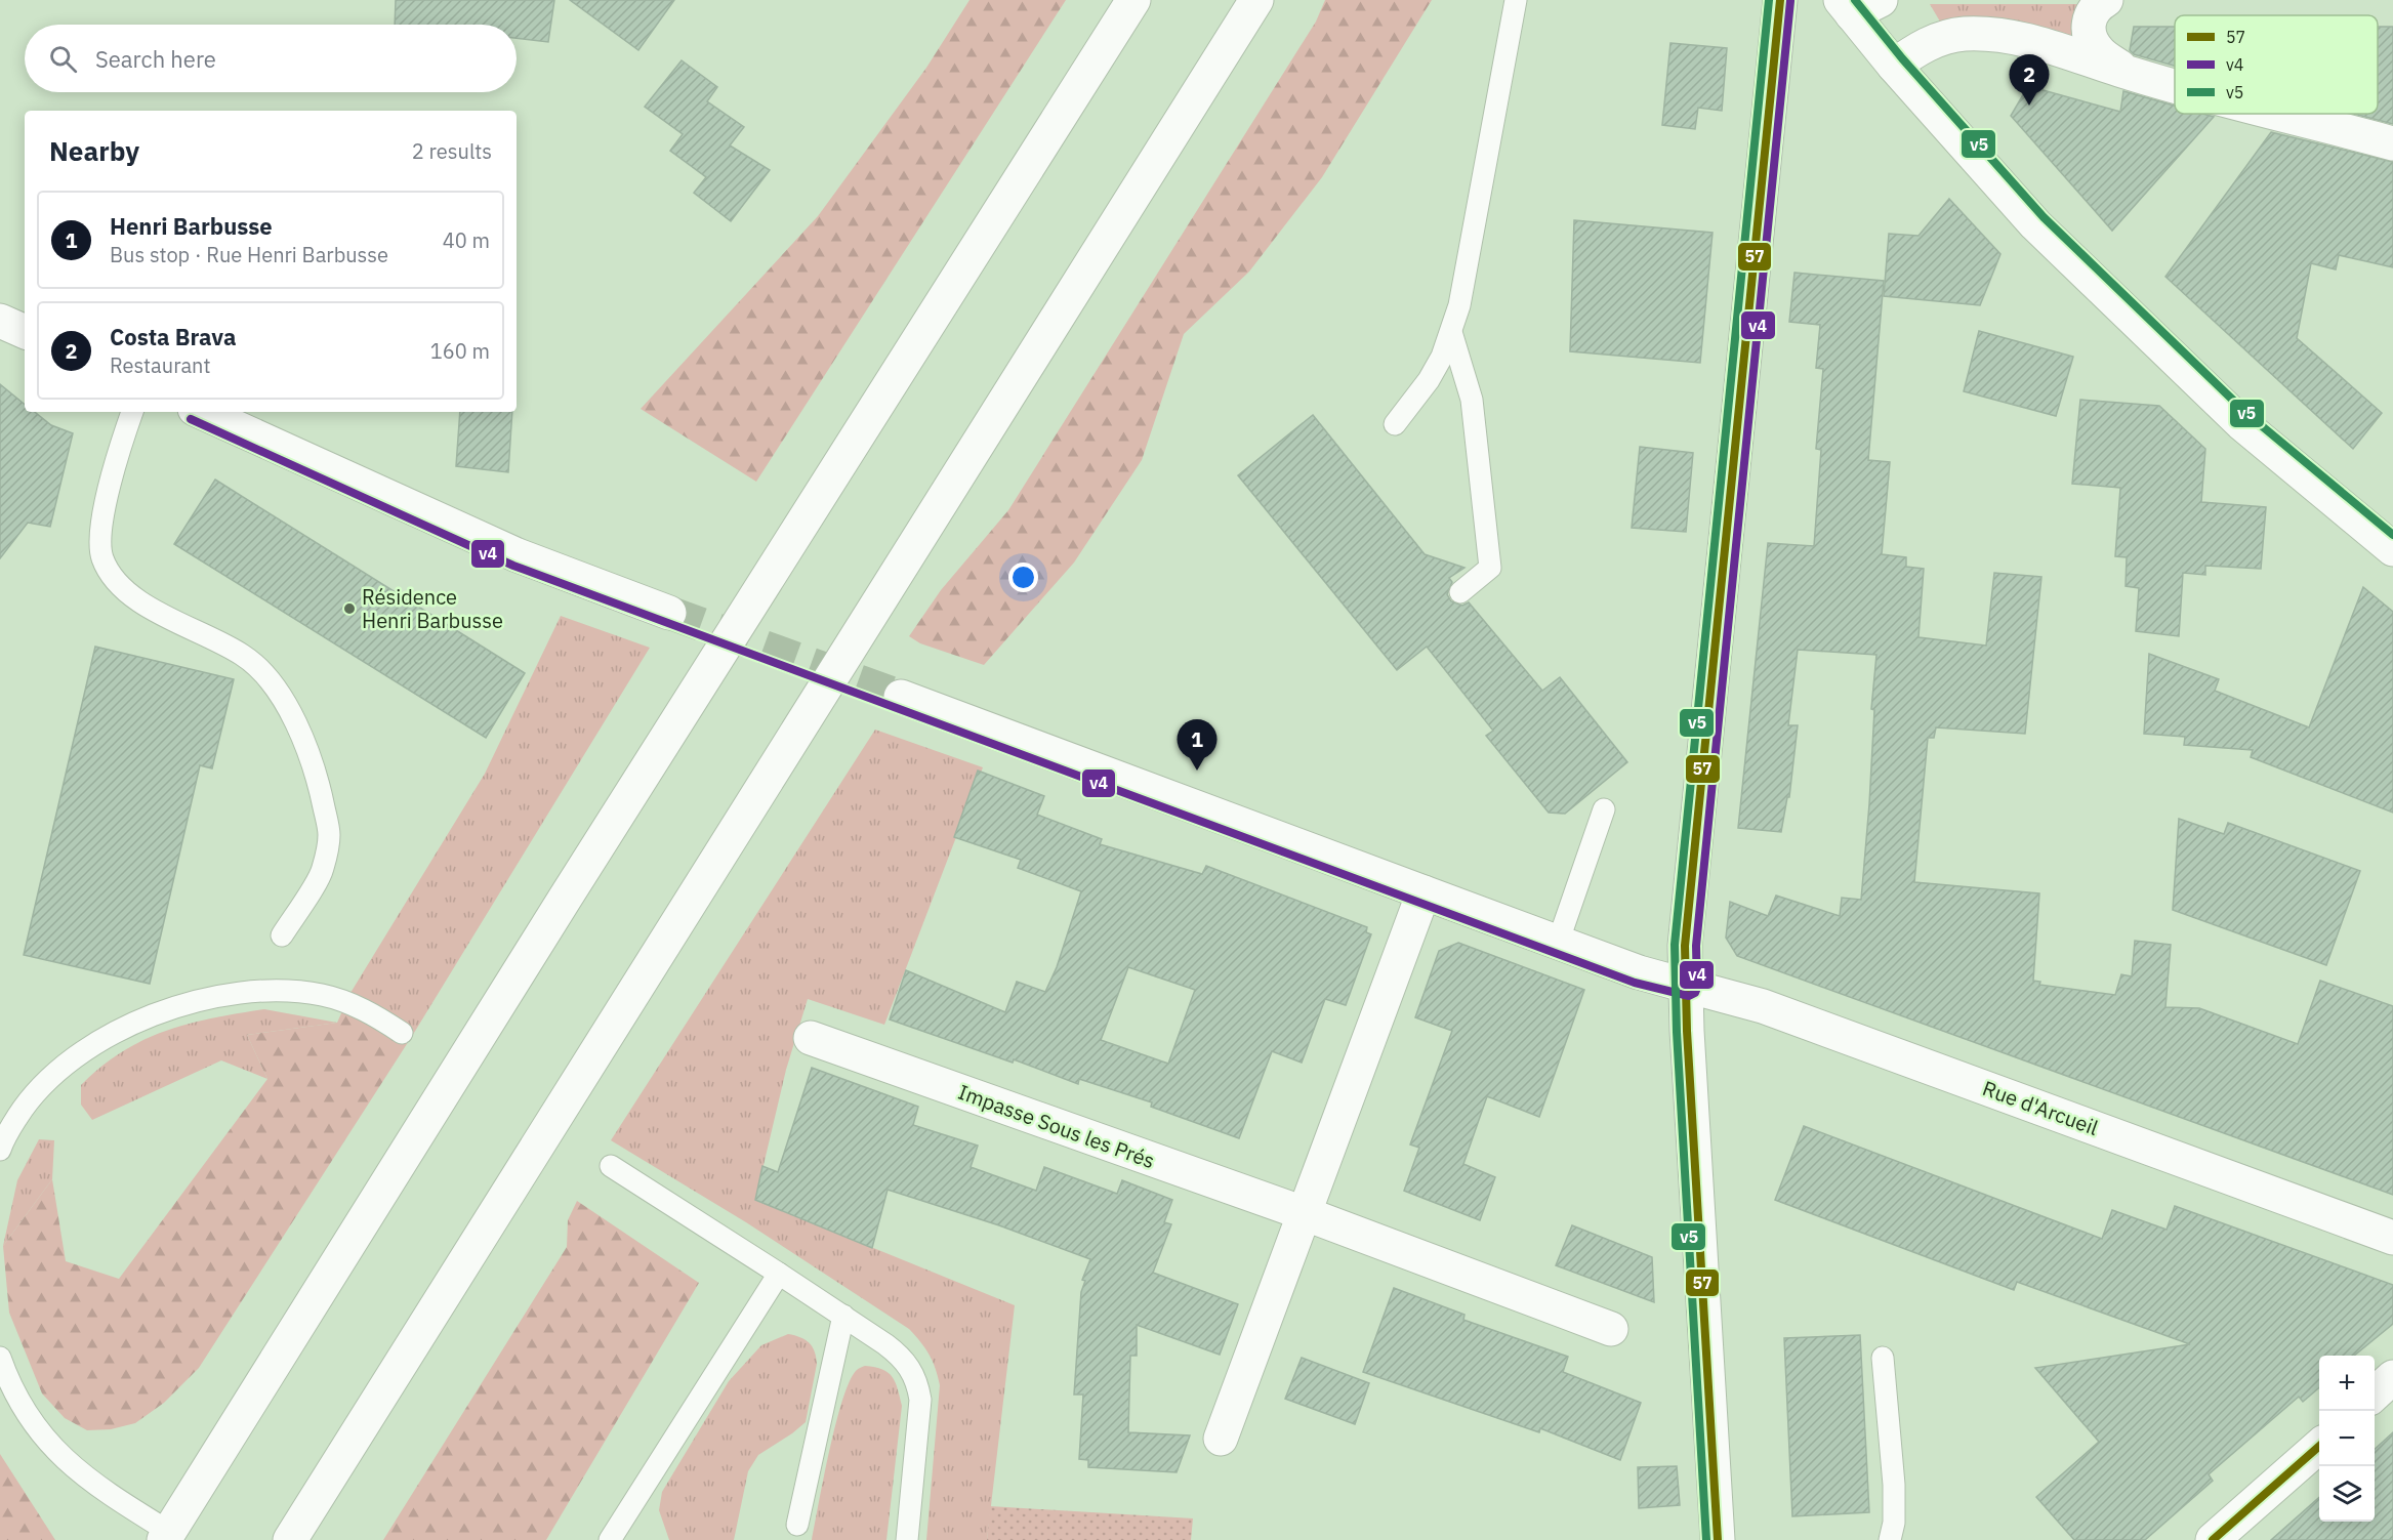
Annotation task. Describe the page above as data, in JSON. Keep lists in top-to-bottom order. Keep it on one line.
{"streets":{"main road":["Rue d'Arcueil","Impasse Sous les Prés"]},"places":["Résidence Henri Barbusse"],"lines":["transit line 57","transit line v5","transit line v4"],"legend":["57","v4","v5"],"page":{"search":"Search here","pins":["2","1"],"heading":["Nearby","2 results"],"list":[{"mark":"1","name":"Henri Barbusse","note":"Bus stop · Rue Henri Barbusse","value":"40 m"},{"mark":"2","name":"Costa Brava","note":"Restaurant","value":"160 m"}],"map_buttons":["+","−"]}}
